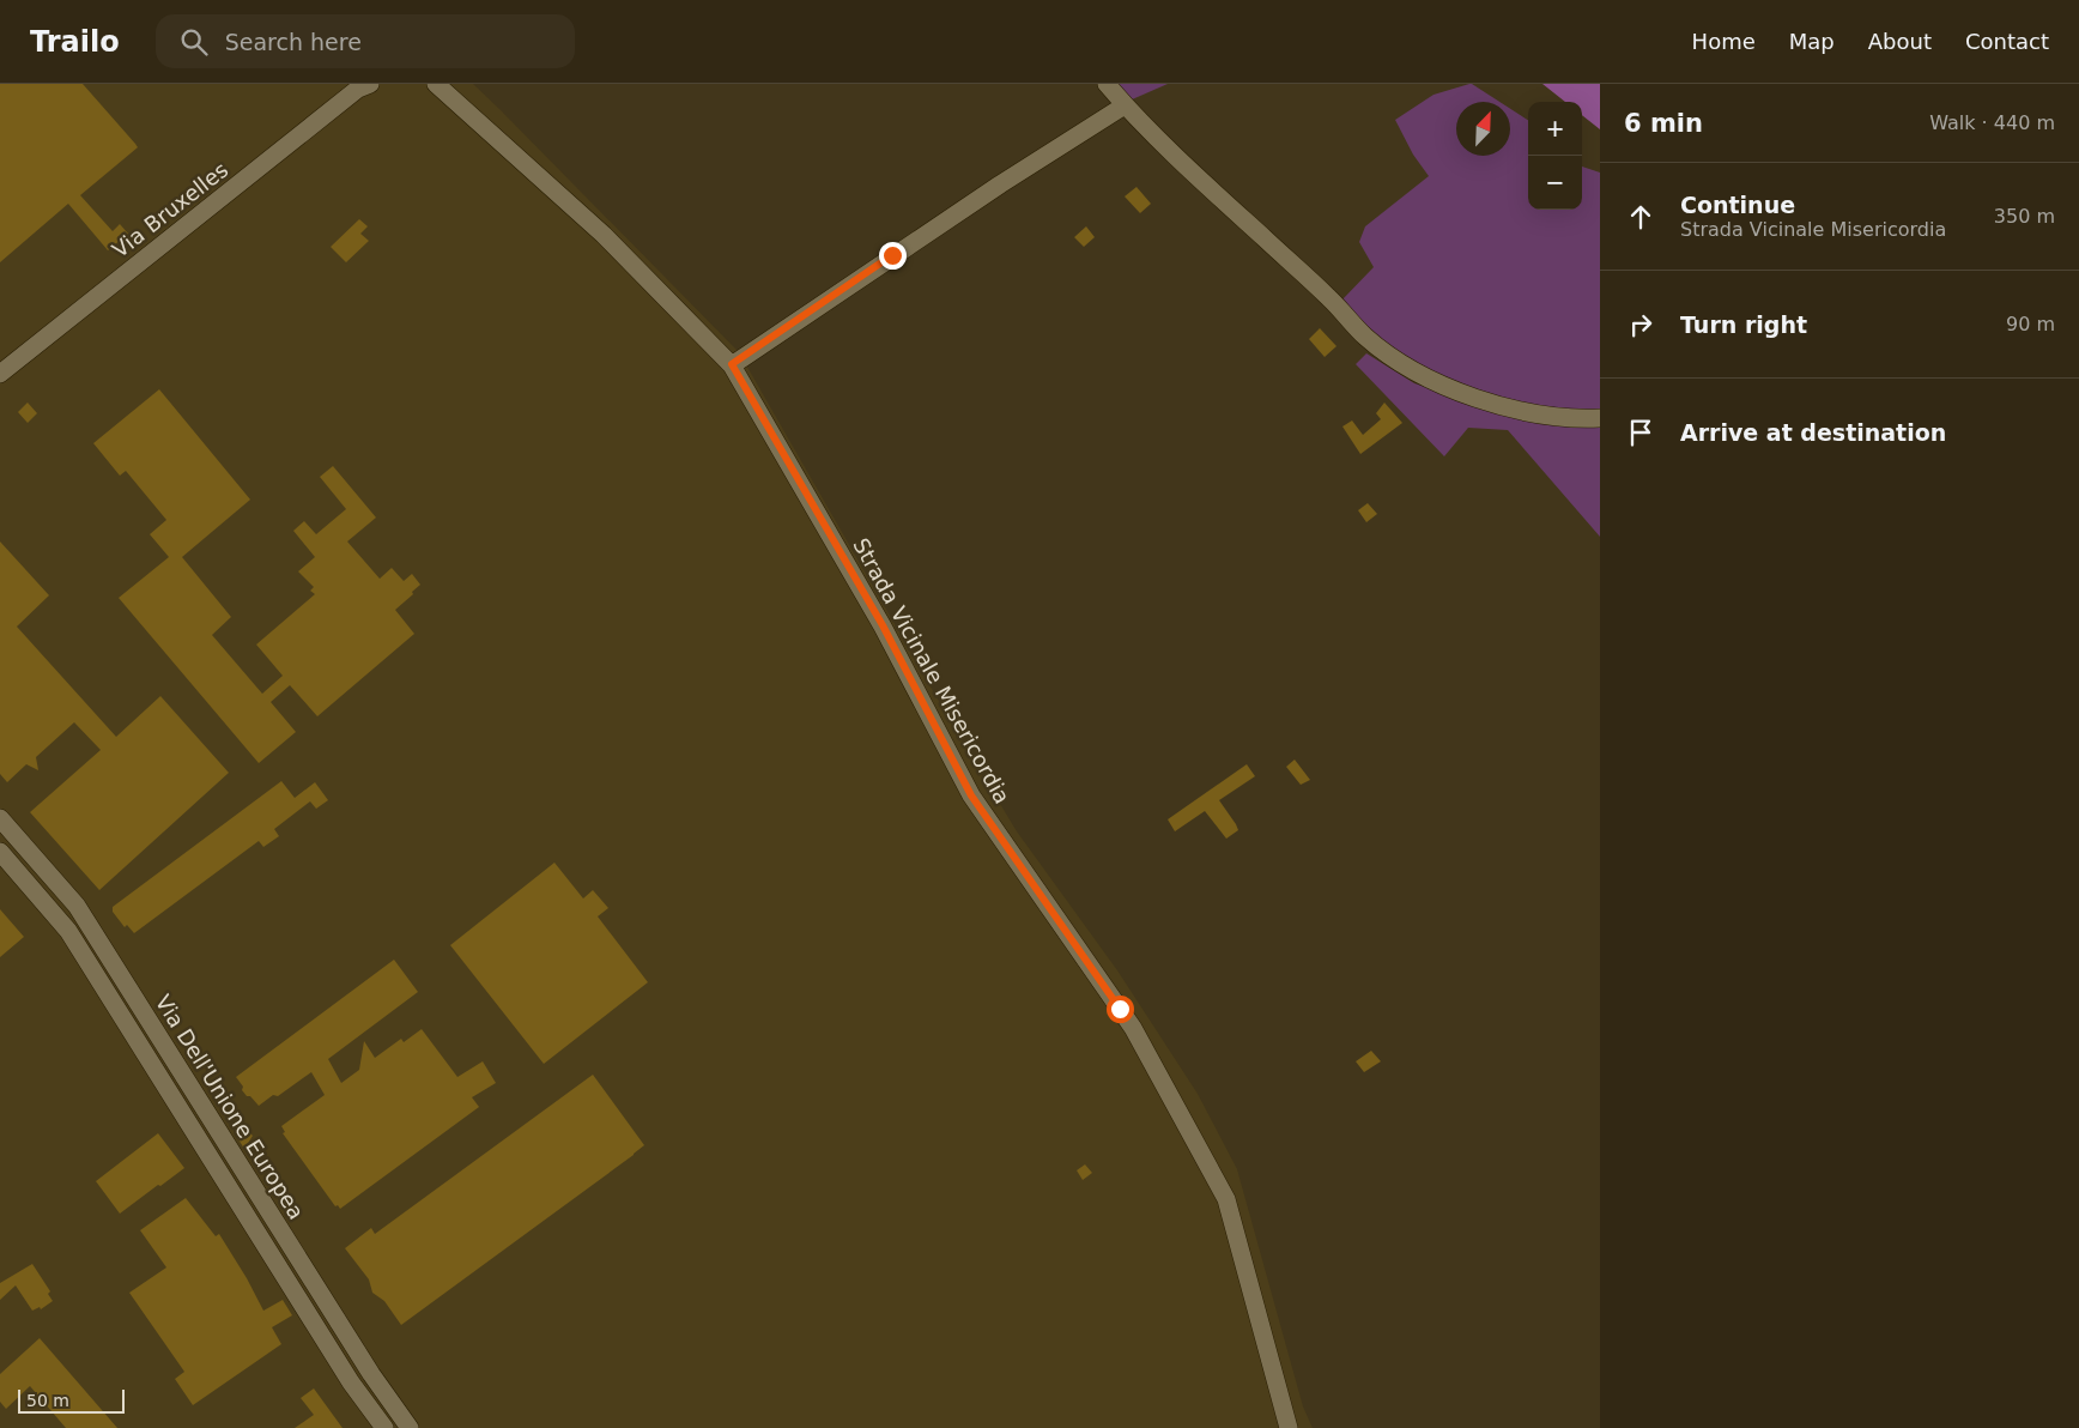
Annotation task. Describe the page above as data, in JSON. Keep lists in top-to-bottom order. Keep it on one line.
{"streets":{"street":["Via Bruxelles","Strada Vicinale Misericordia","Via Dell'Unione Europea"]},"scale_bar":"50 m","north":"top right","page":{"header":"Trailo","search":"Search here","nav":["Home","Map","About","Contact"],"heading":["6 min","Walk · 440 m"],"map_buttons":["+","−"],"list":[["Continue","Strada Vicinale Misericordia","350 m"],["Turn right","90 m"],"Arrive at destination"],"scale":"50 m"}}
